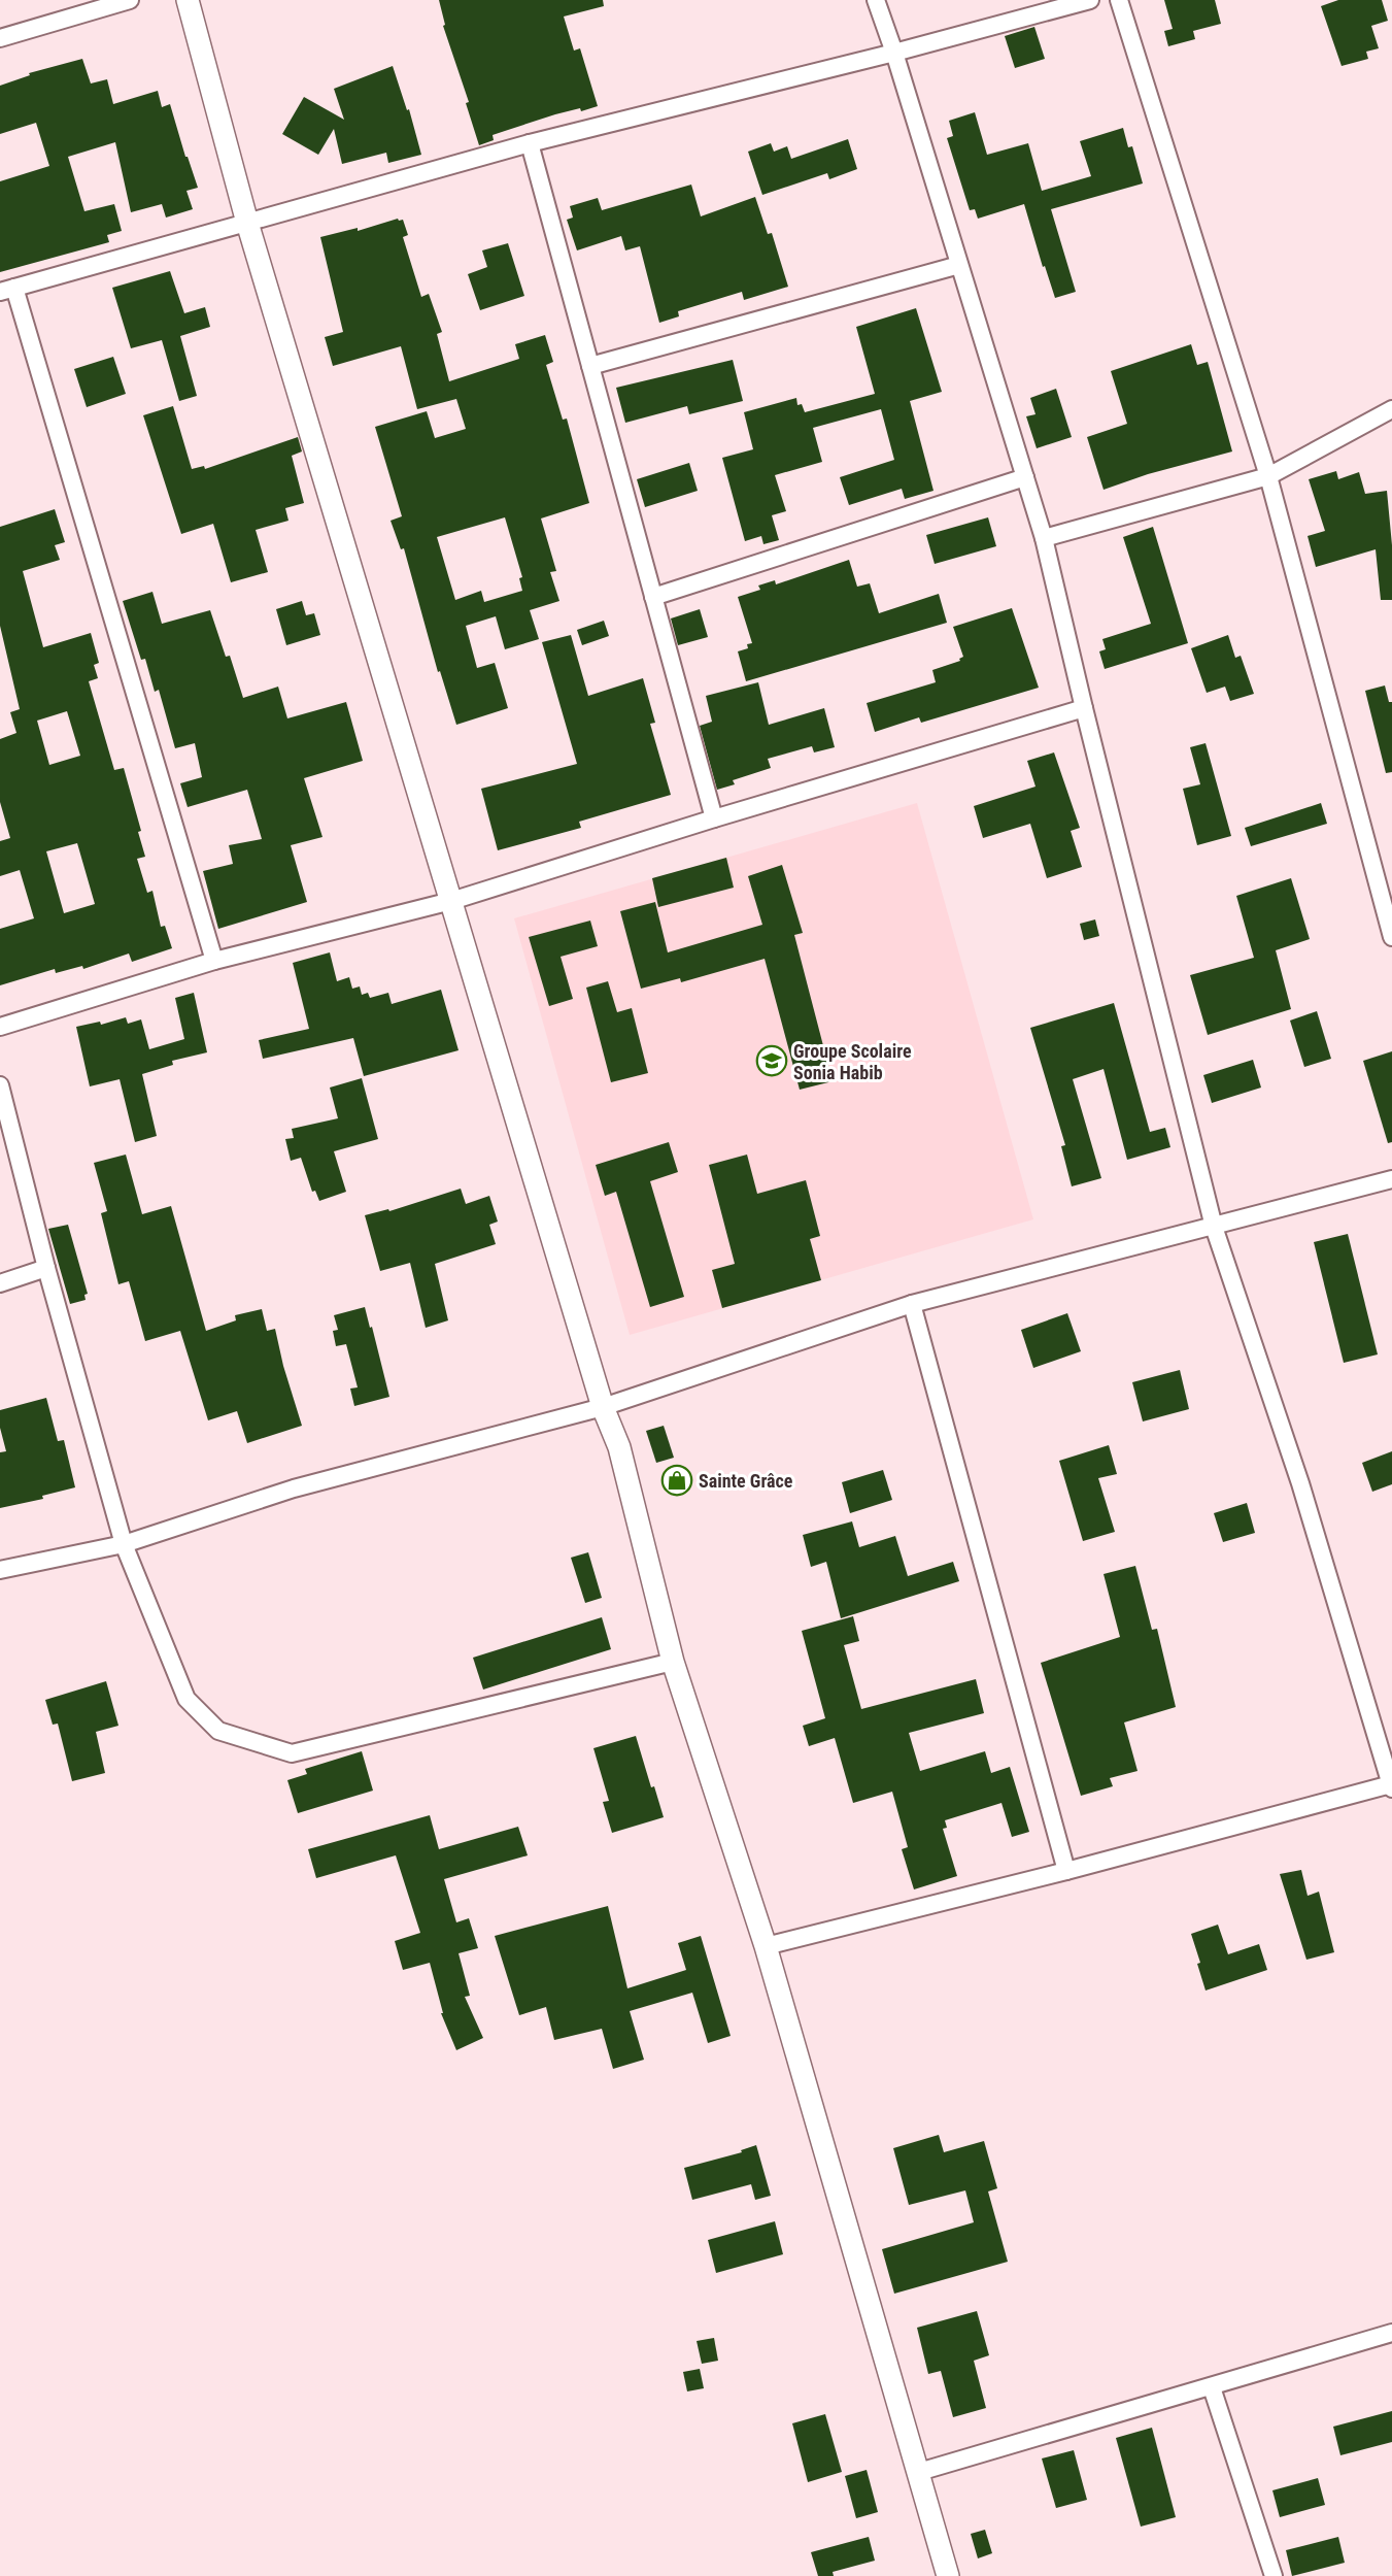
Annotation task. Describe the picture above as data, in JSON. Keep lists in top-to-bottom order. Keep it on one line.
{"places":{"school or university":["Groupe Scolaire Sonia Habib"],"shop":["Sainte Grâce"]}}
